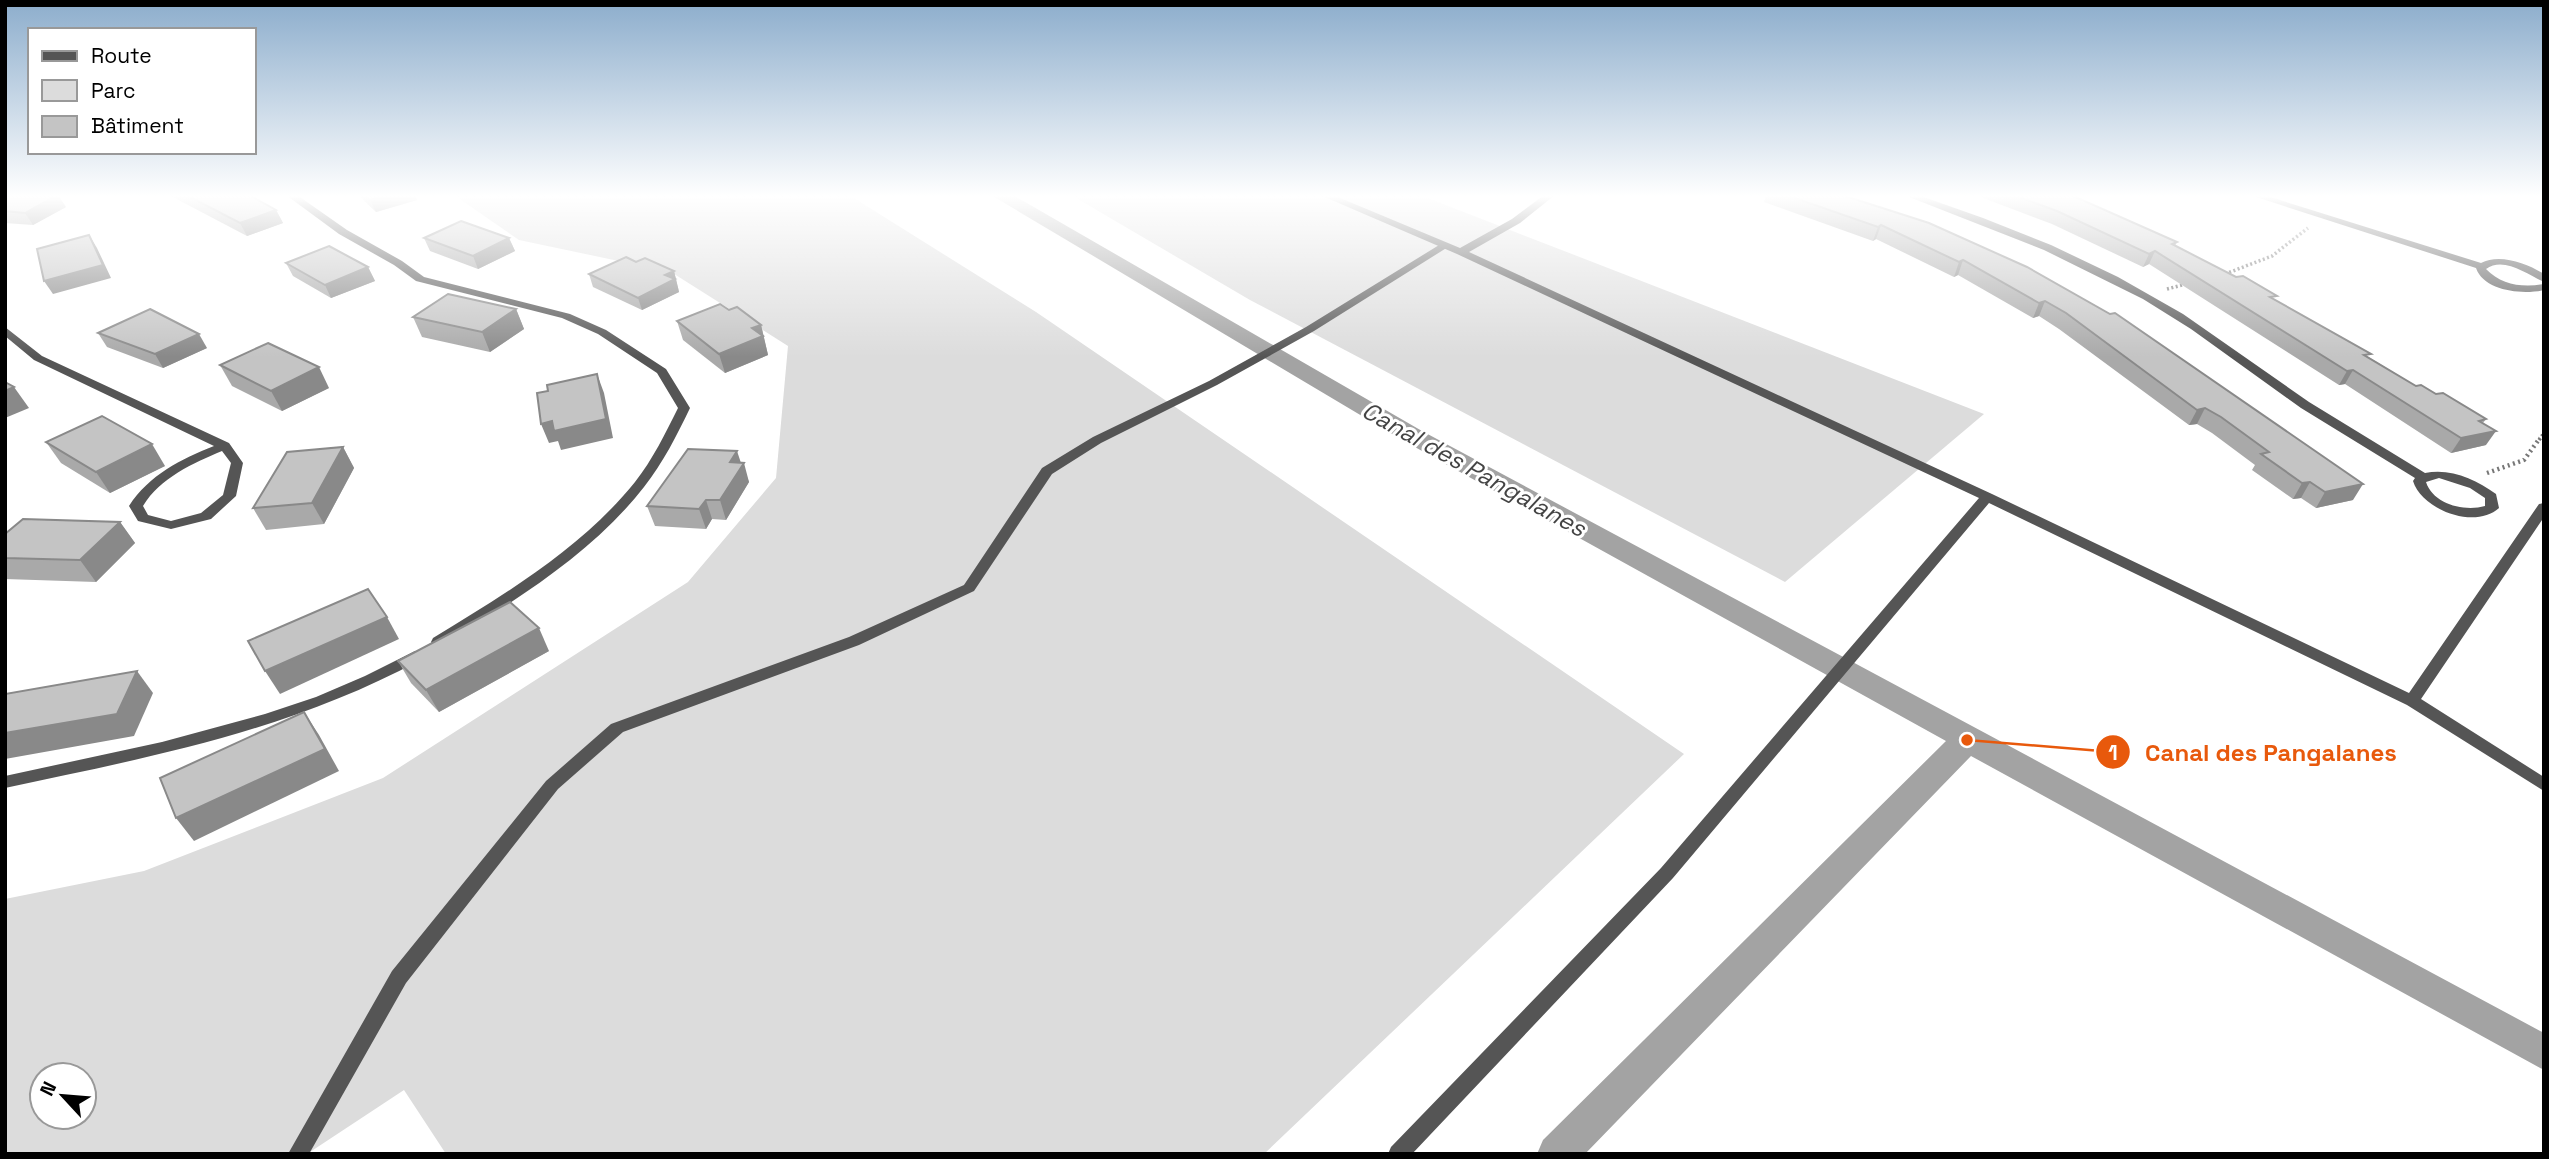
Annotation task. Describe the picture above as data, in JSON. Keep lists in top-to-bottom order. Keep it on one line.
{"water":["Canal des Pangalanes"],"places":["Canal des Pangalanes"],"legend":["Route","Parc","Bâtiment"],"north":"top left"}
